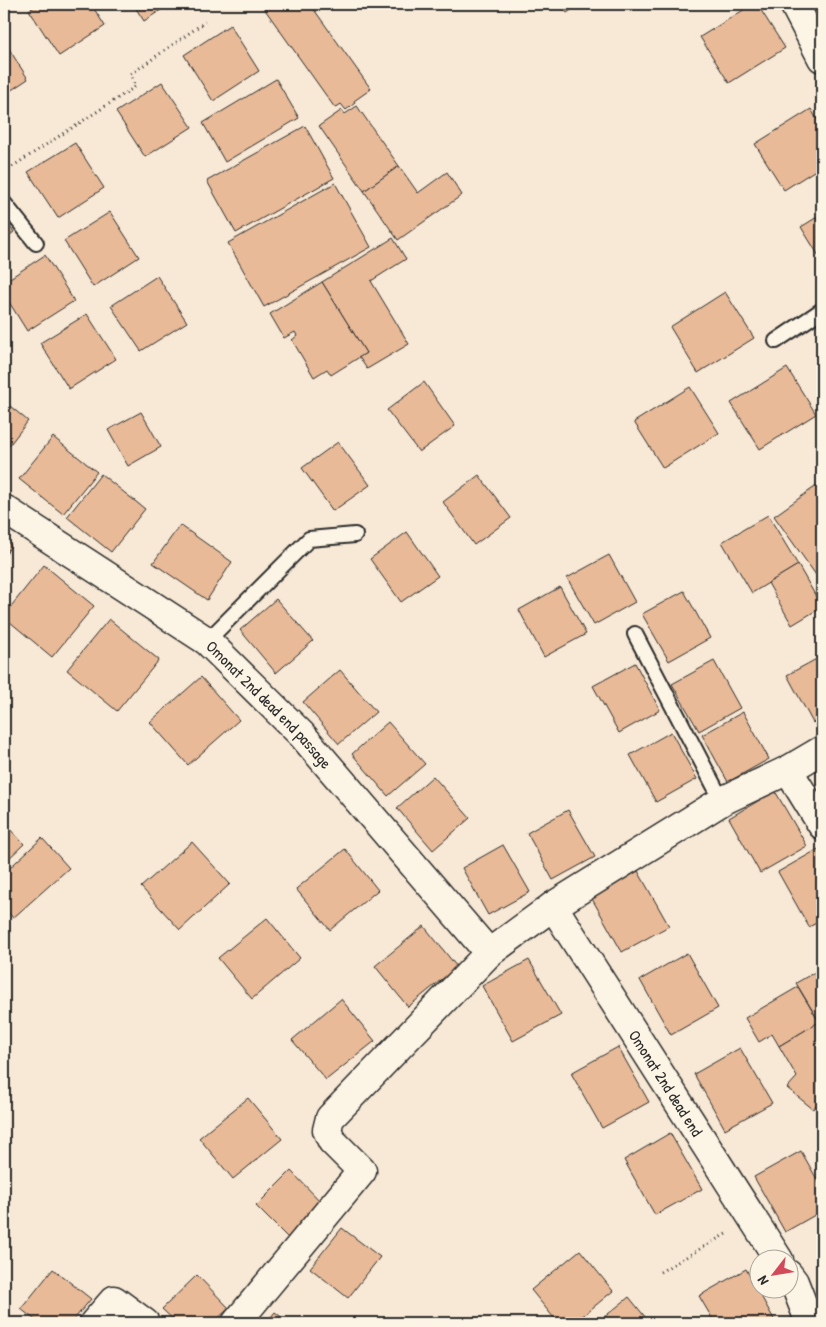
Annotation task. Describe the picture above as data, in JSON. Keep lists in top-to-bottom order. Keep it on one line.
{"streets":{"street":["Omonat 2nd dead end passage","Omonat 2nd dead end"]},"north":"bottom left"}
